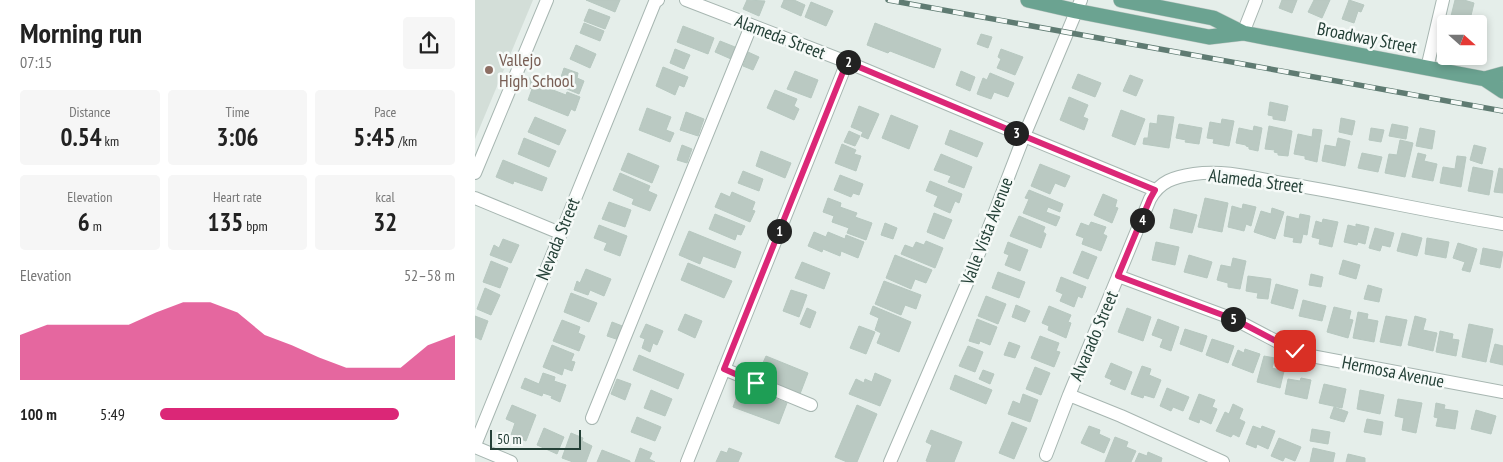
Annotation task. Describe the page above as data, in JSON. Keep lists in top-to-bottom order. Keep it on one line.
{"streets":{"main road":["Broadway Street"],"street":["Alameda Street","Valle Vista Avenue","Nevada Street","Alvarado Street","Hermosa Avenue"]},"crossings":[["Alameda Street","Valle Vista Avenue"],["Alameda Street","Alvarado Street"],["Broadway Street","Valle Vista Avenue"],["Alvarado Street","Hermosa Avenue"]],"places":["Vallejo High School"],"scale_bar":"50 m","north":"right","page":{"heading":["Morning run","07:15"],"pins":["2","3","4","1","5"],"stats":[["Distance","0.54 km"],["Time","3:06"],["Pace","5:45 /km"],["Elevation","6 m"],["Heart rate","135 bpm"],["kcal","32"]],"chart":["Elevation","52–58 m"],"list":[{"name":"100 m","note":"5:49"}],"scale":"50 m"}}
